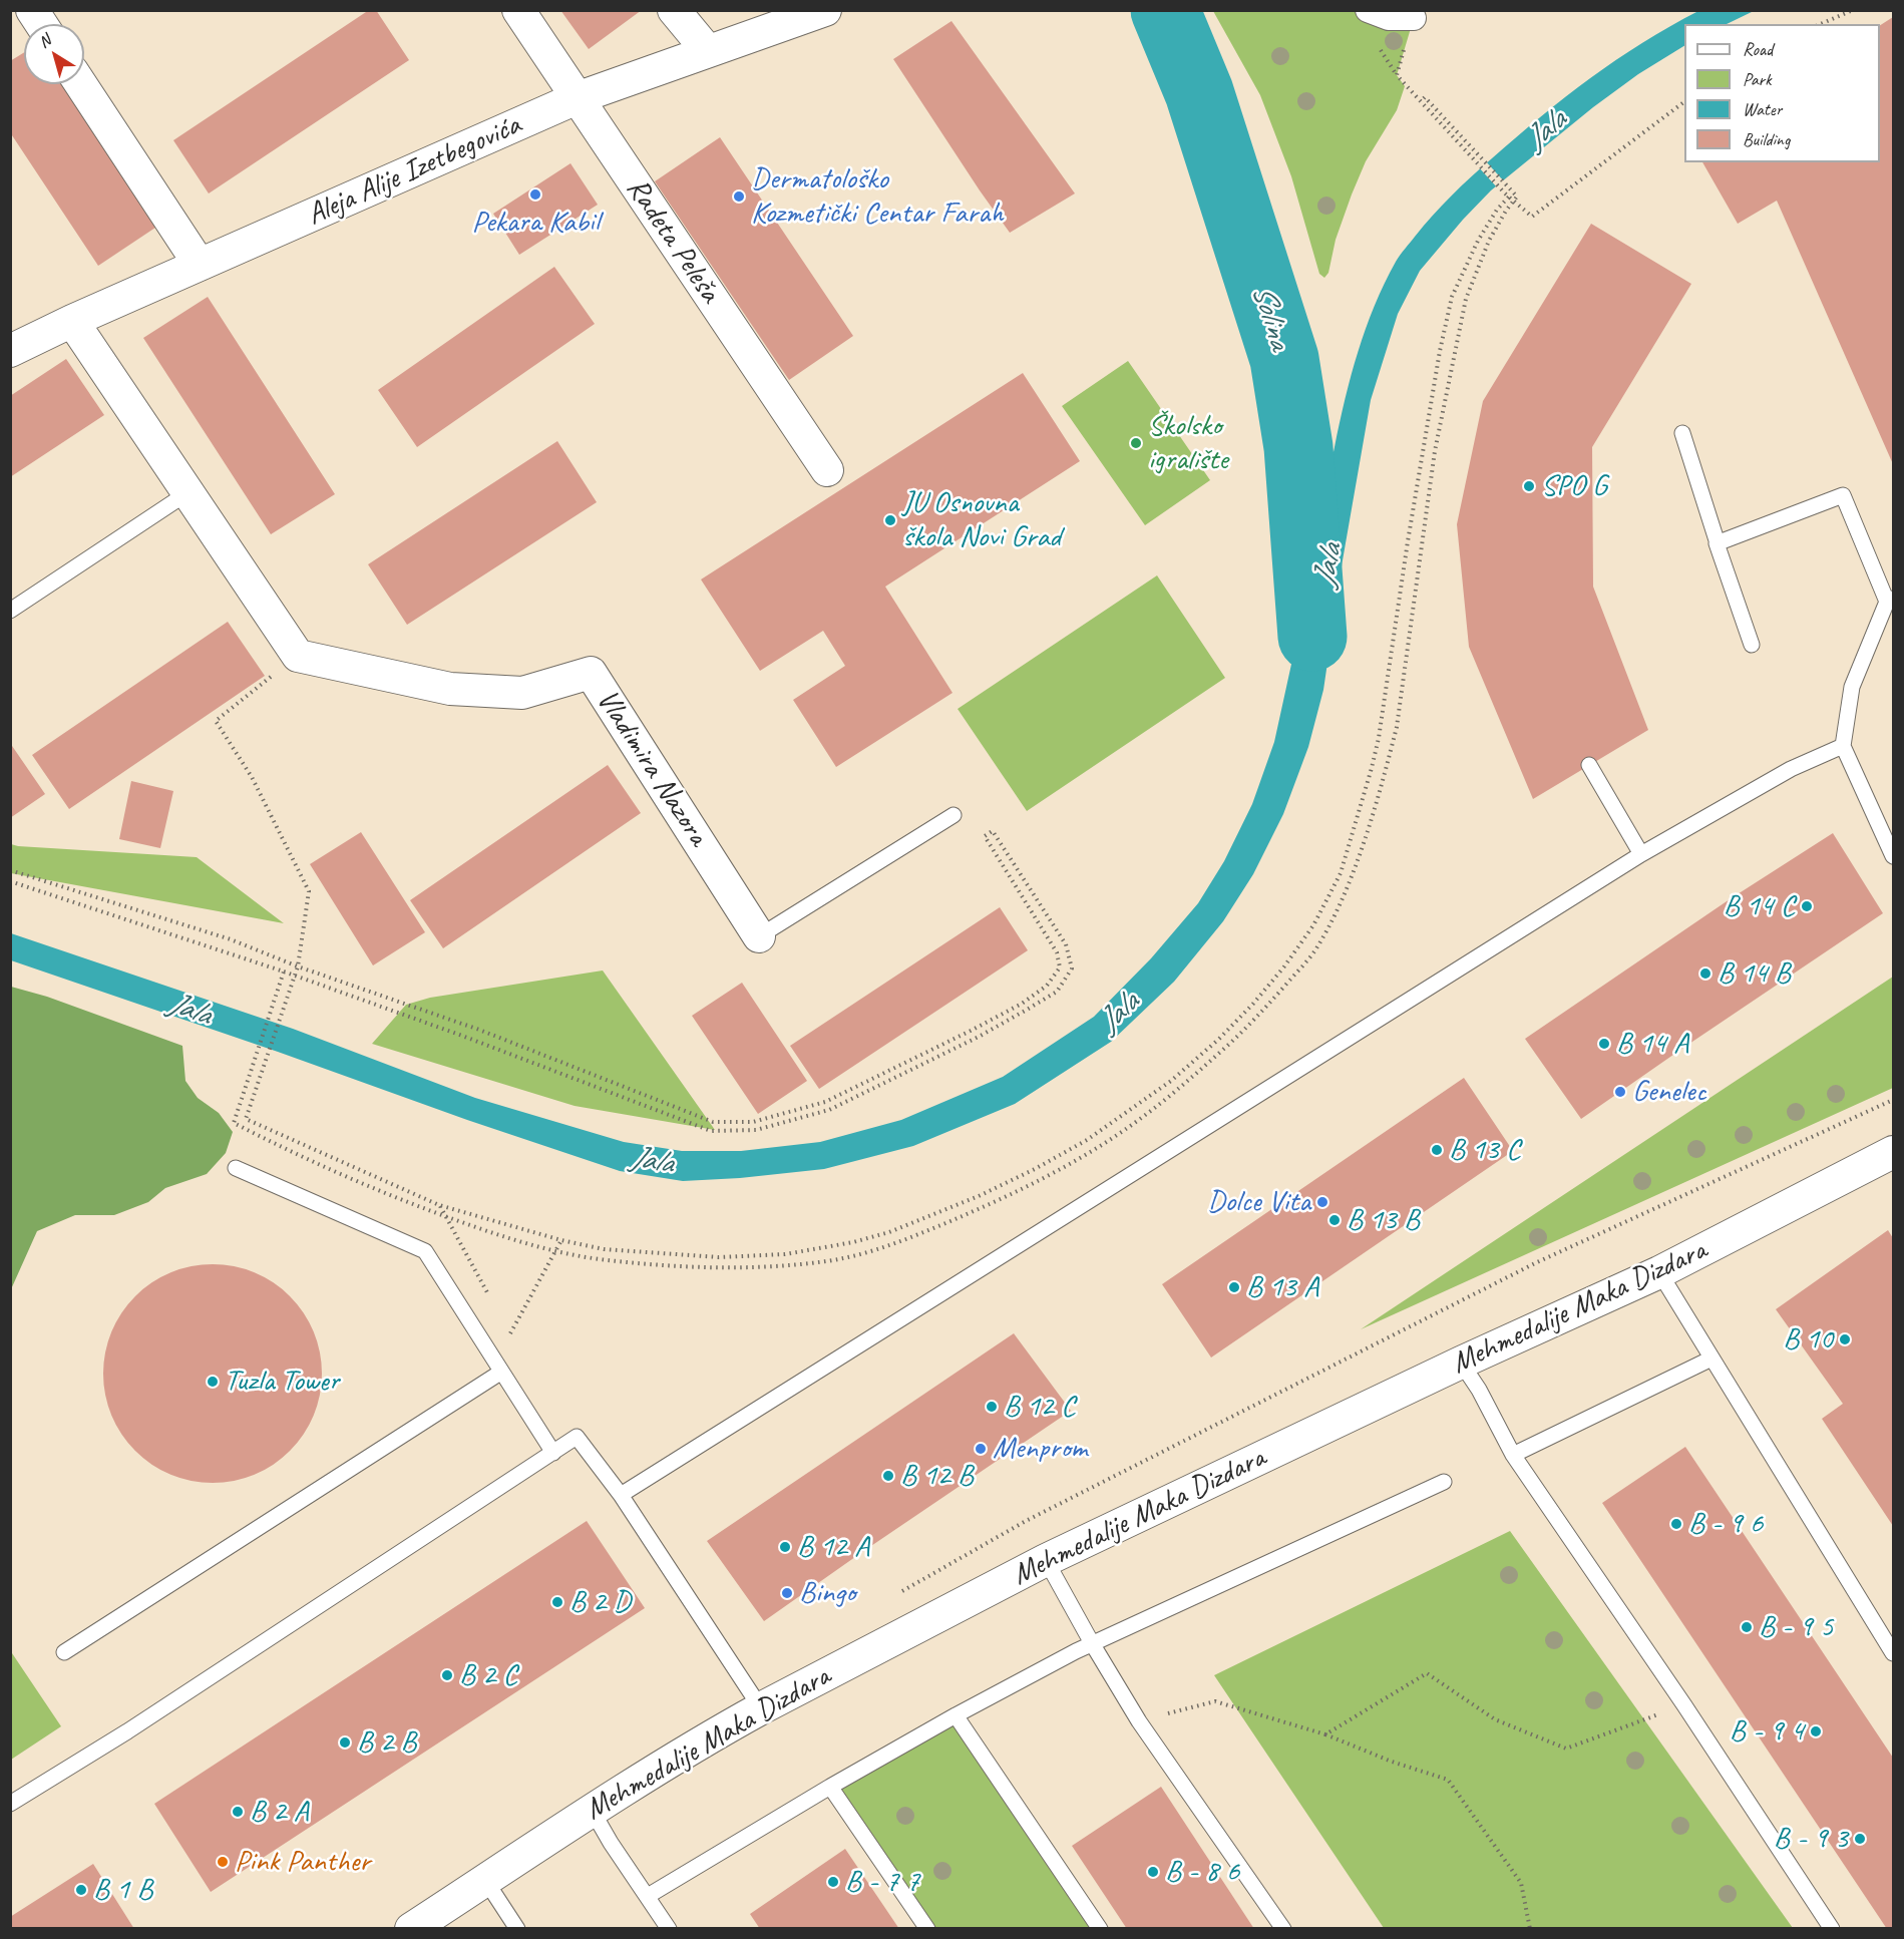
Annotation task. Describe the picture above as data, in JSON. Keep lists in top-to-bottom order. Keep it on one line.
{"streets":{"street":["Aleja Alije Izetbegovića","Radeta Peleša","Vladimira Nazora","Mehmedalije Maka Dizdara"]},"crossings":[["Aleja Alije Izetbegovića","Radeta Peleša"]],"water":["Jala","Solina"],"places":["Pekara Kabil","Dermatološko Kozmetički Centar Farah","Školsko igralište","SPO G","JU Osnovna škola Novi Grad","B 14 C","B 14 B","B 14 A","Genelec","B 13 C","Dolce Vita","B 13 B","B 13 A","B 10","Tuzla Tower","B 12 C","Menprom","B 12 B","B - 9 6","B 12 A","Bingo","B 2 D","B - 9 5","B 2 C","B - 9 4","B 2 B","B 2 A","B - 9 3","Pink Panther","B - 8 6","B - 7 7","B 1 B"],"legend":["Road","Park","Water","Building"],"north":"top left"}
